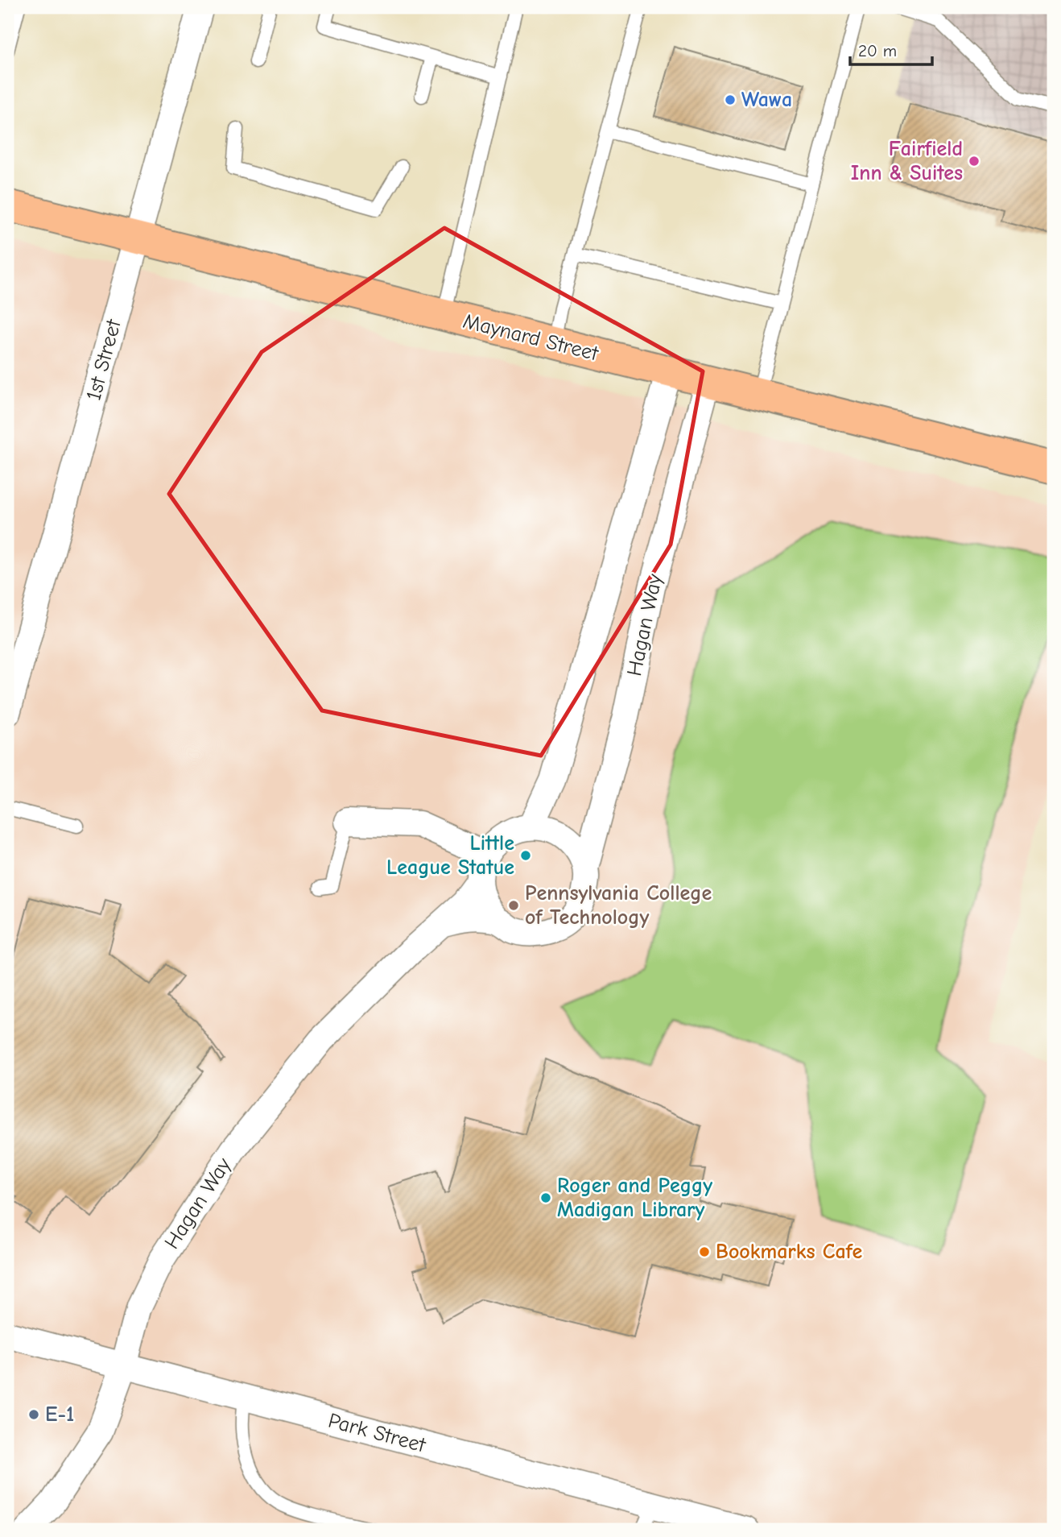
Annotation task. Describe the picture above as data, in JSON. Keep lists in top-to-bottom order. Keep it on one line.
{"streets":{"main road":["Maynard Street"],"street":["1st Street","Hagan Way","Park Street"]},"crossings":[["Maynard Street","1st Street"],["Maynard Street","Hagan Way"],["Hagan Way","Park Street"]],"places":["Wawa","Fairfield Inn & Suites","Little League Statue","Pennsylvania College of Technology","Roger and Peggy Madigan Library","Bookmarks Cafe","E-1"],"scale_bar":"20 m"}
